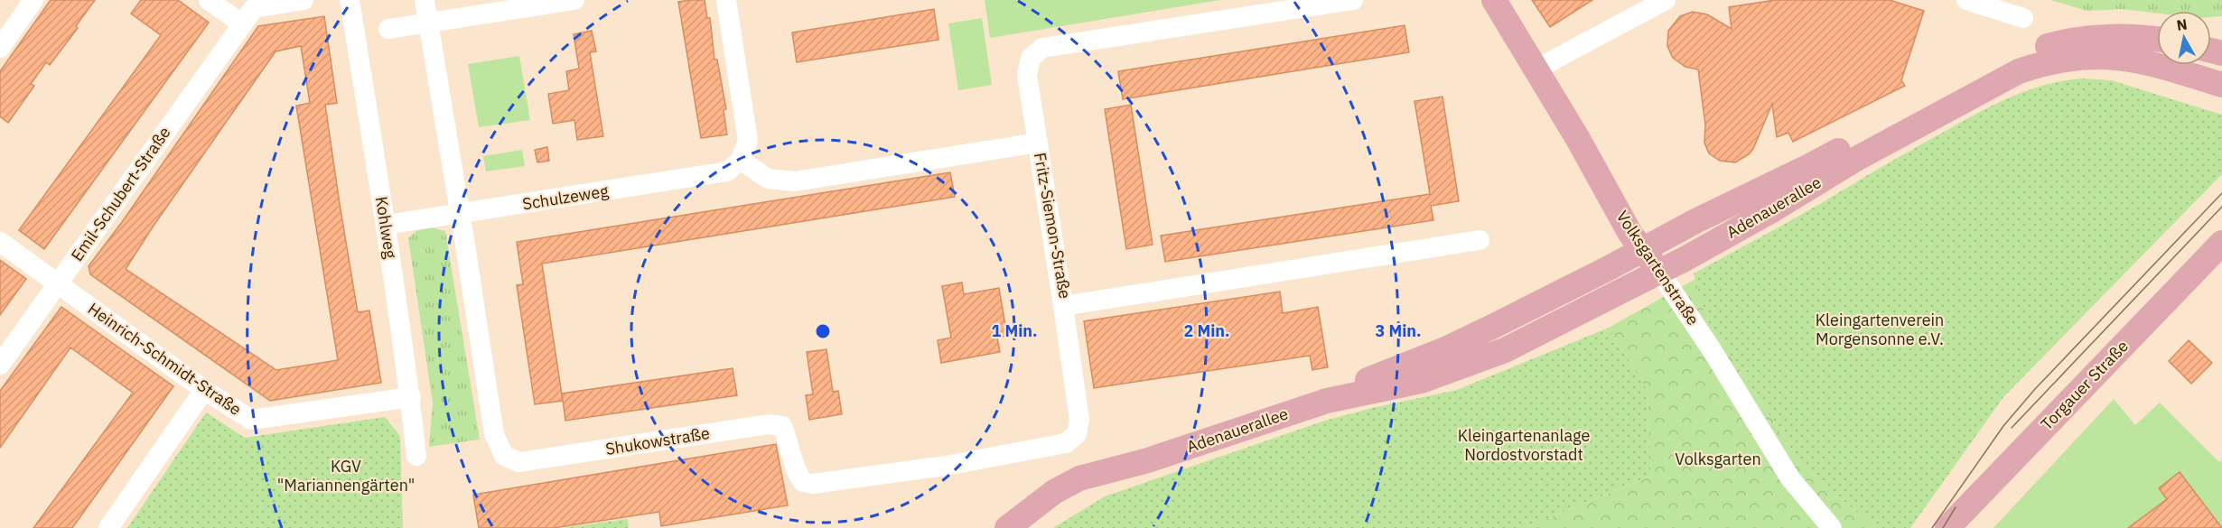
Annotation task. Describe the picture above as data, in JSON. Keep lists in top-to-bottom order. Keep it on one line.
{"streets":{"main road":["Adenauerallee","Volksgartenstraße","Torgauer Straße"],"street":["Emil-Schubert-Straße","Schulzeweg","Fritz-Siemon-Straße","Kohlweg","Heinrich-Schmidt-Straße","Shukowstraße"]},"crossings":[["Emil-Schubert-Straße","Heinrich-Schmidt-Straße"],["Schulzeweg","Kohlweg"],["Schulzeweg","Shukowstraße"],["Adenauerallee","Volksgartenstraße"],["Fritz-Siemon-Straße","Shukowstraße"],["Kohlweg","Heinrich-Schmidt-Straße"]],"parks":["Kleingartenverein Morgensonne e.V.","Kleingartenanlage Nordostvorstadt","Volksgarten","KGV \"Mariannengärten\""],"north":"top","rings":["1 Min.","2 Min.","3 Min."]}
